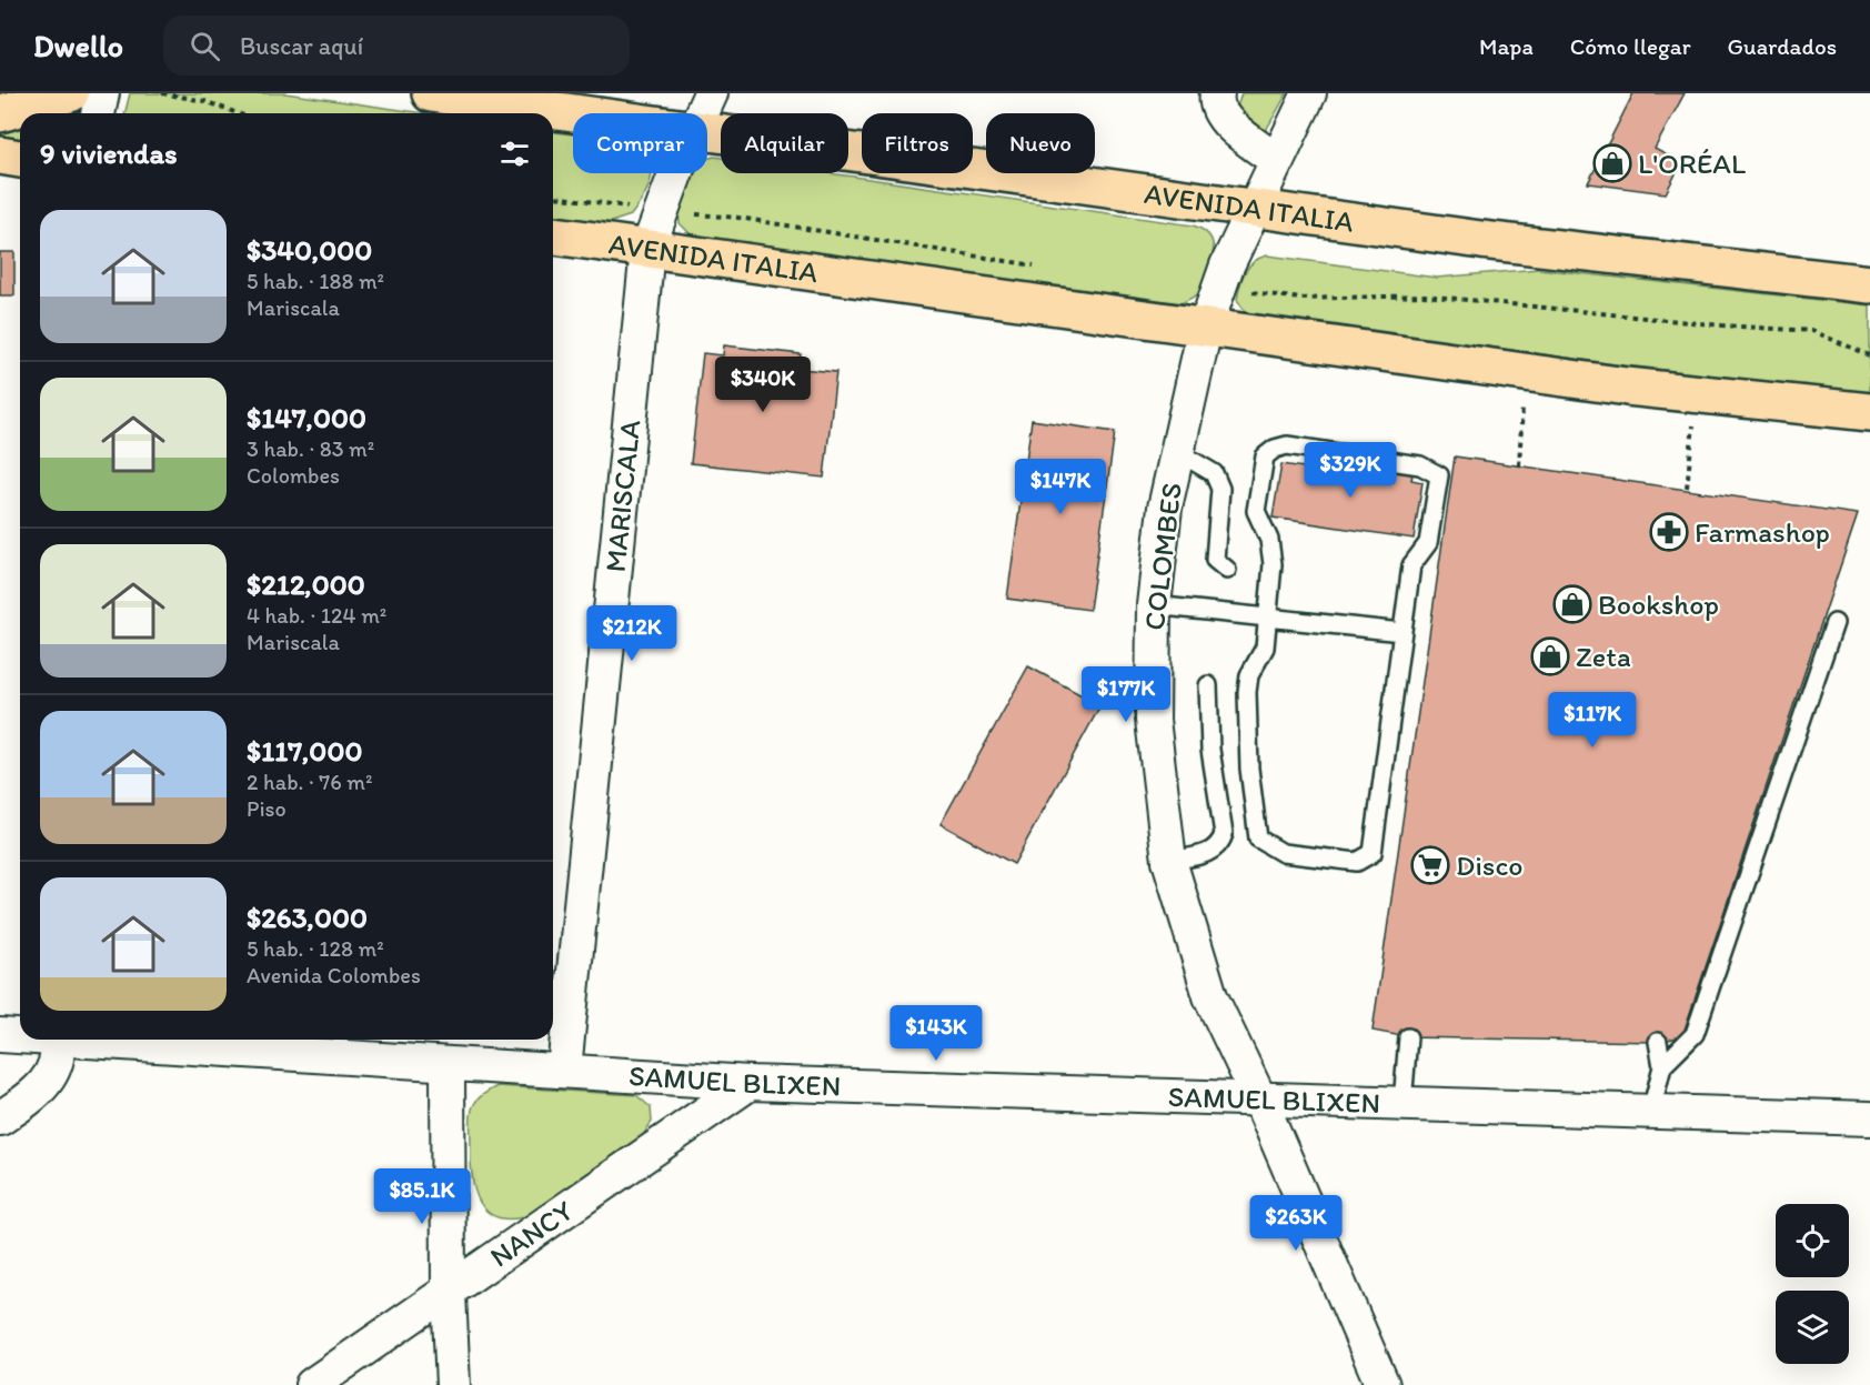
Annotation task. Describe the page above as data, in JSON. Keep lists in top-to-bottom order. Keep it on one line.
{"streets":{"main road":["AVENIDA ITALIA"],"street":["MARISCALA","COLOMBES","SAMUEL BLIXEN","NANCY"]},"crossings":[["AVENIDA ITALIA","MARISCALA"],["AVENIDA ITALIA","COLOMBES"],["MARISCALA","SAMUEL BLIXEN"],["COLOMBES","SAMUEL BLIXEN"],["SAMUEL BLIXEN","NANCY"]],"places":{"shop":["L'ORÉAL","Bookshop","Zeta"],"pharmacy":["Farmashop"],"supermarket":["Disco"]},"page":{"header":"Dwello","search":"Buscar aquí","nav":["Mapa","Cómo llegar","Guardados"],"chip":["Comprar","Alquilar","Filtros","Nuevo"],"heading":"9 viviendas","list":[{"name":"$340,000","note":"5 hab. · 188 m² · Mariscala"},{"name":"$147,000","note":"3 hab. · 83 m² · Colombes"},{"name":"$212,000","note":"4 hab. · 124 m² · Mariscala"},{"name":"$117,000","note":"2 hab. · 76 m² · Piso"},{"name":"$263,000","note":"5 hab. · 128 m² · Avenida Colombes"}],"price":["$340K","$329K","$147K","$212K","$177K","$117K","$143K","$85.1K","$263K"]}}
